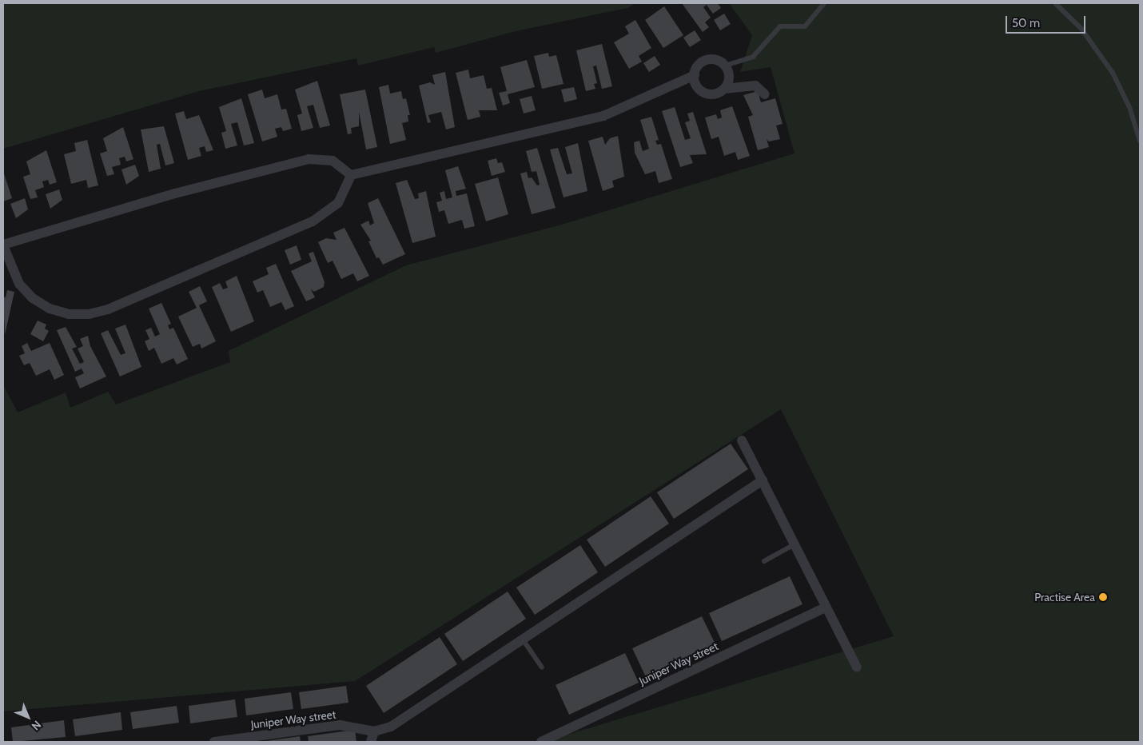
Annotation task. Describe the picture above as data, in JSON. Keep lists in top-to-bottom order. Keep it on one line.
{"streets":{"street":["Juniper Way street"]},"places":["Practise Area"],"scale_bar":"50 m","north":"bottom right"}
